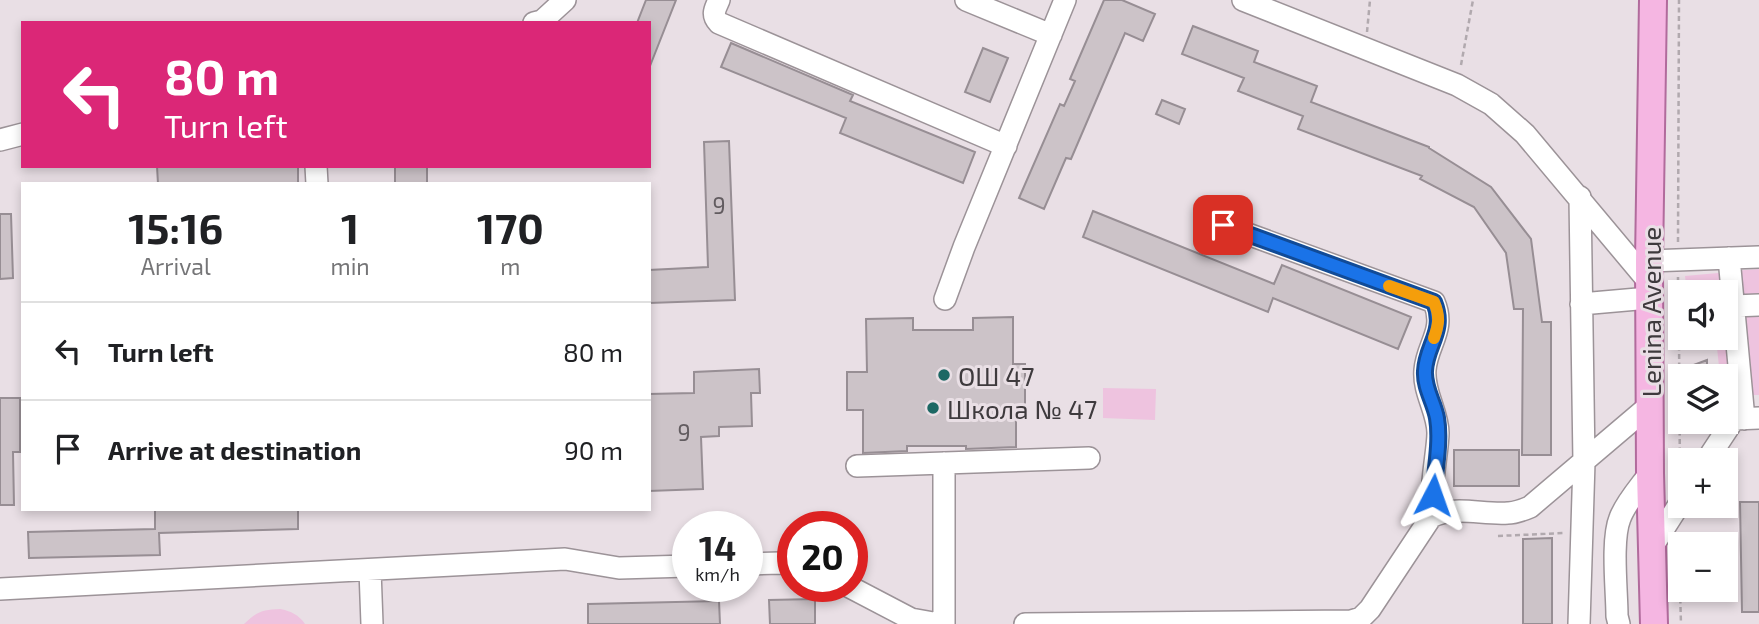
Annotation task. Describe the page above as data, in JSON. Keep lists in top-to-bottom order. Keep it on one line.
{"streets":{"main road":["Lenina Avenue"]},"places":["ОШ 47","Школа № 47"],"house_numbers":["9","9"],"page":{"turn":["80 m","Turn left"],"eta":["15:16","Arrival","1","min","170","m"],"map_buttons":["+","−"],"list":[{"name":"Turn left","value":"80 m"},{"name":"Arrive at destination","value":"90 m"}],"speed":"14 km/h","limit":"20"}}
